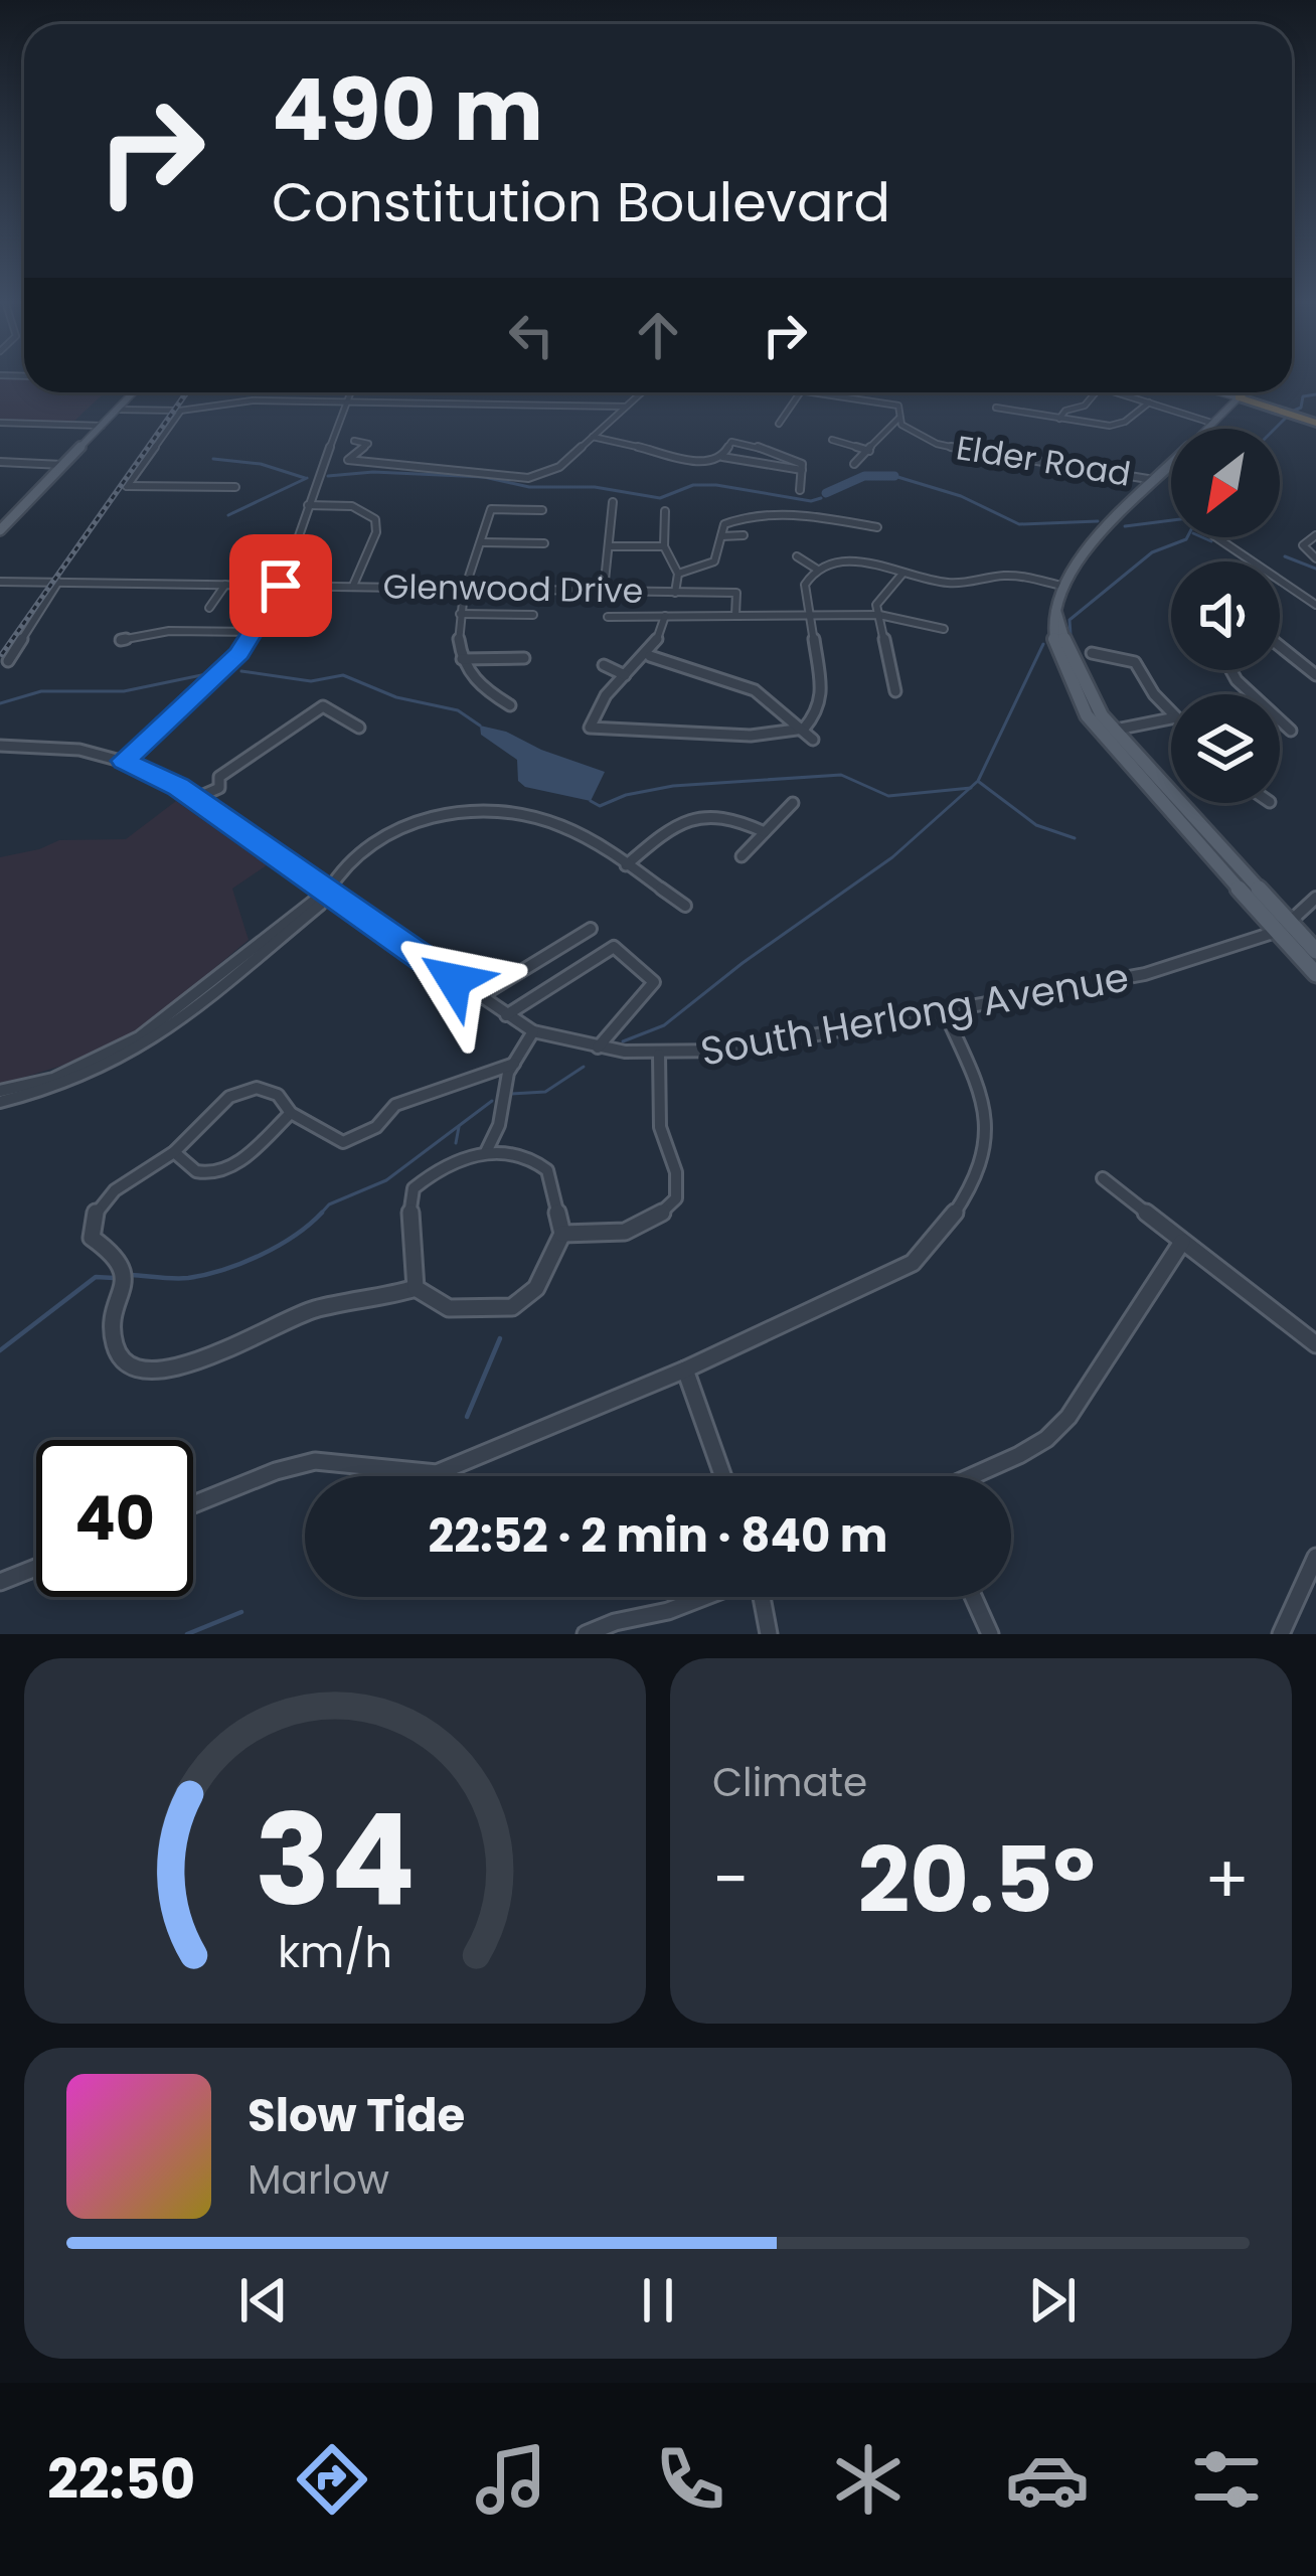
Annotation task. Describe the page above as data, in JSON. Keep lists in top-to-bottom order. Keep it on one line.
{"streets":{"street":["Elder Road","Glenwood Drive","South Herlong Avenue"]},"north":"bottom left","page":{"turn":["490 m","Constitution Boulevard"],"limit":"40","trip":"22:52 · 2 min · 840 m","tile":"Climate","heat":["−","20.5°","+"],"song":["Slow Tide","Marlow"],"tabs":"22:50","gauge":["34","km/h"]}}
